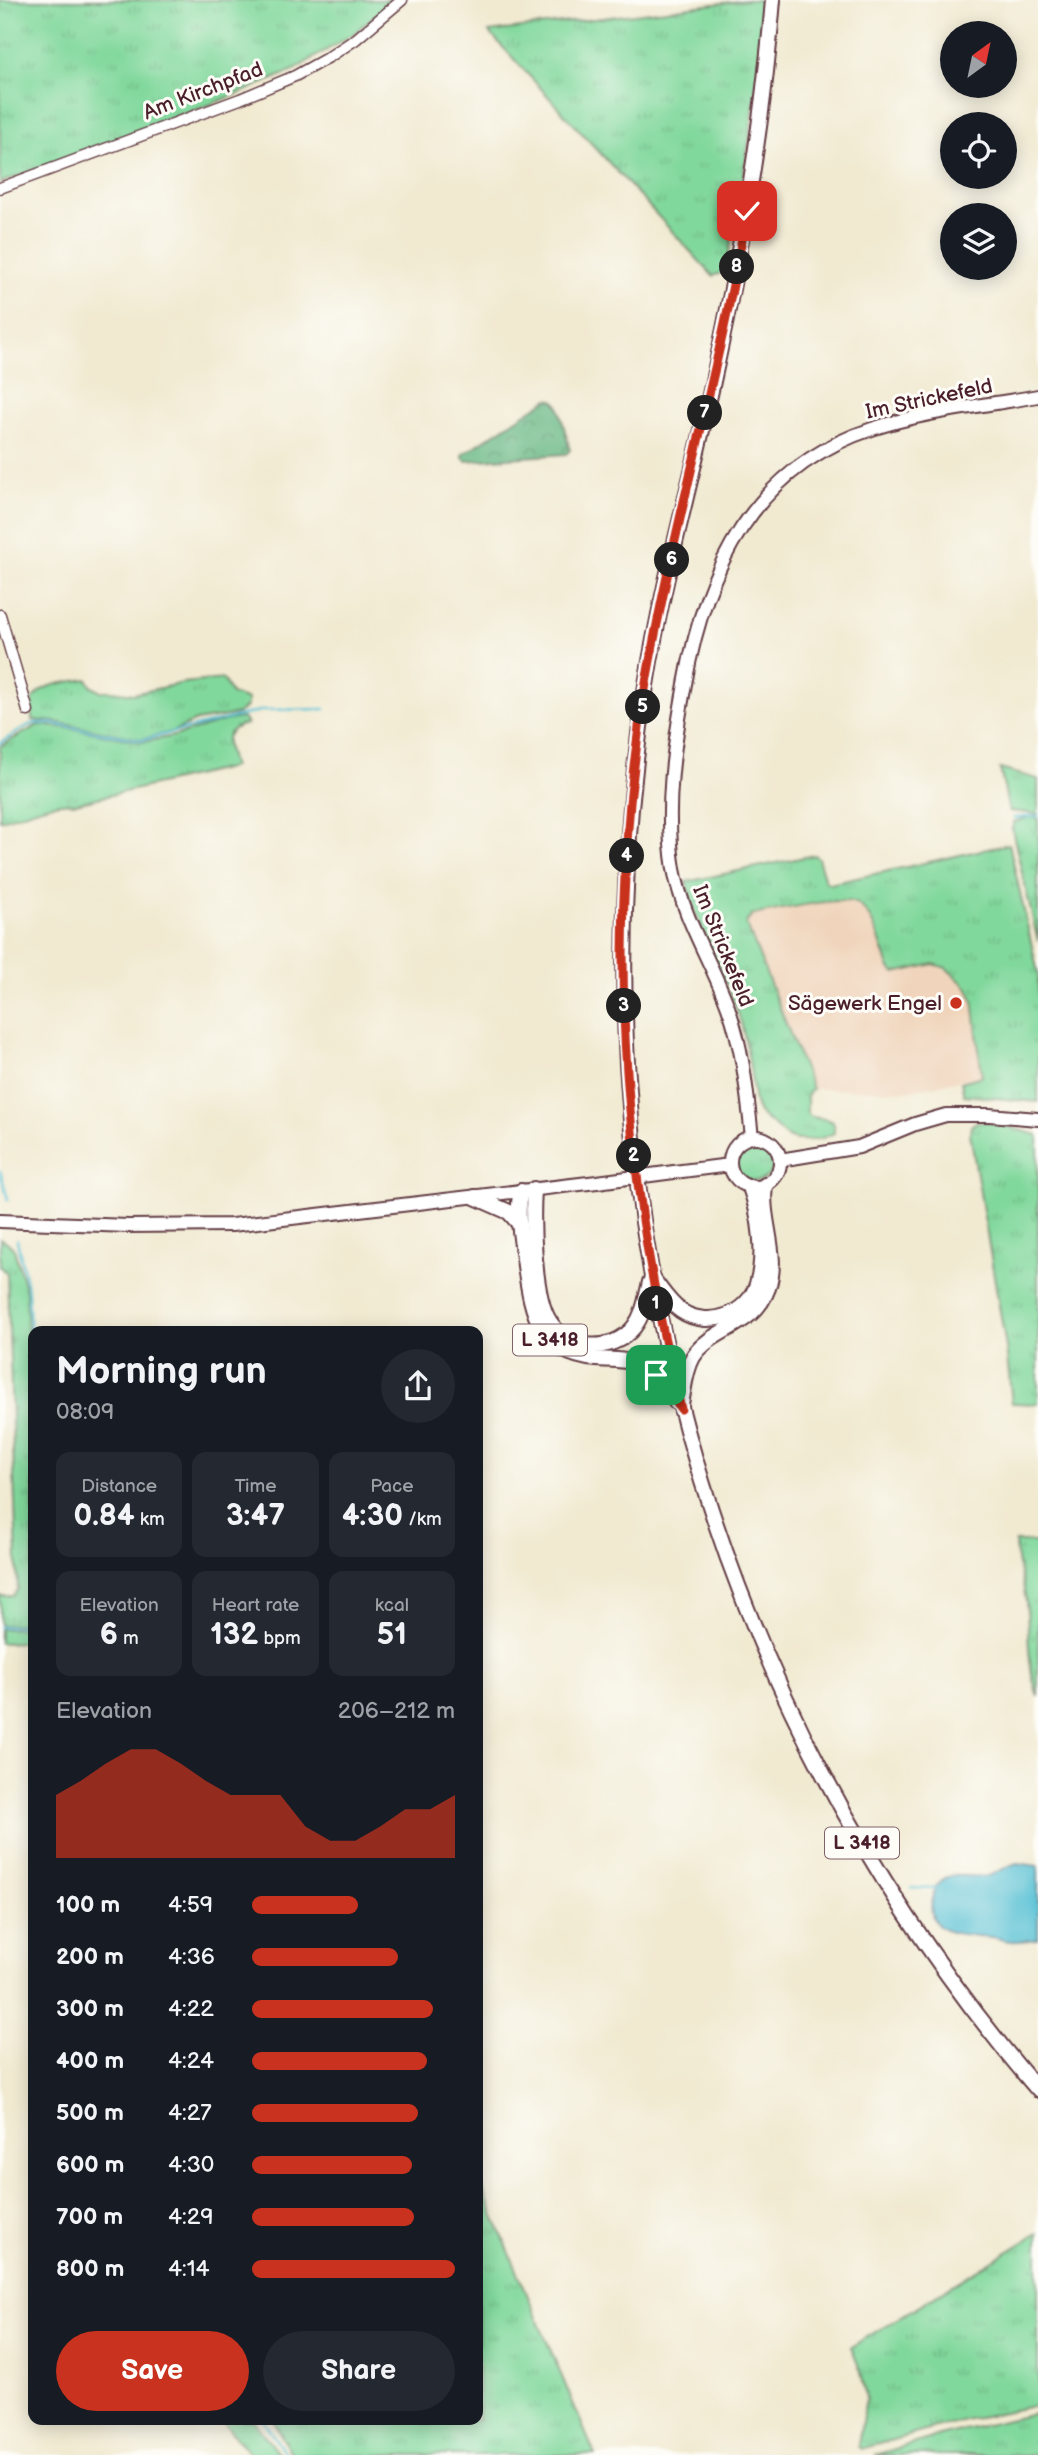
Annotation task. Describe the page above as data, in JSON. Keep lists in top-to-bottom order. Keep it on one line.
{"streets":{"main road":["Im Strickefeld","L 3418"],"street":["Am Kirchpfad"]},"crossings":[["Im Strickefeld","L 3418"]],"places":["Sägewerk Engel"],"north":"top right","page":{"pins":["8","7","6","5","4","3","2","1"],"heading":["Morning run","08:09"],"stats":[["Distance","0.84 km"],["Time","3:47"],["Pace","4:30 /km"],["Elevation","6 m"],["Heart rate","132 bpm"],["kcal","51"]],"chart":["Elevation","206–212 m"],"list":[{"name":"100 m","note":"4:59"},{"name":"200 m","note":"4:36"},{"name":"300 m","note":"4:22"},{"name":"400 m","note":"4:24"},{"name":"500 m","note":"4:27"},{"name":"600 m","note":"4:30"},{"name":"700 m","note":"4:29"},{"name":"800 m","note":"4:14"}],"buttons":["Save","Share"]}}
